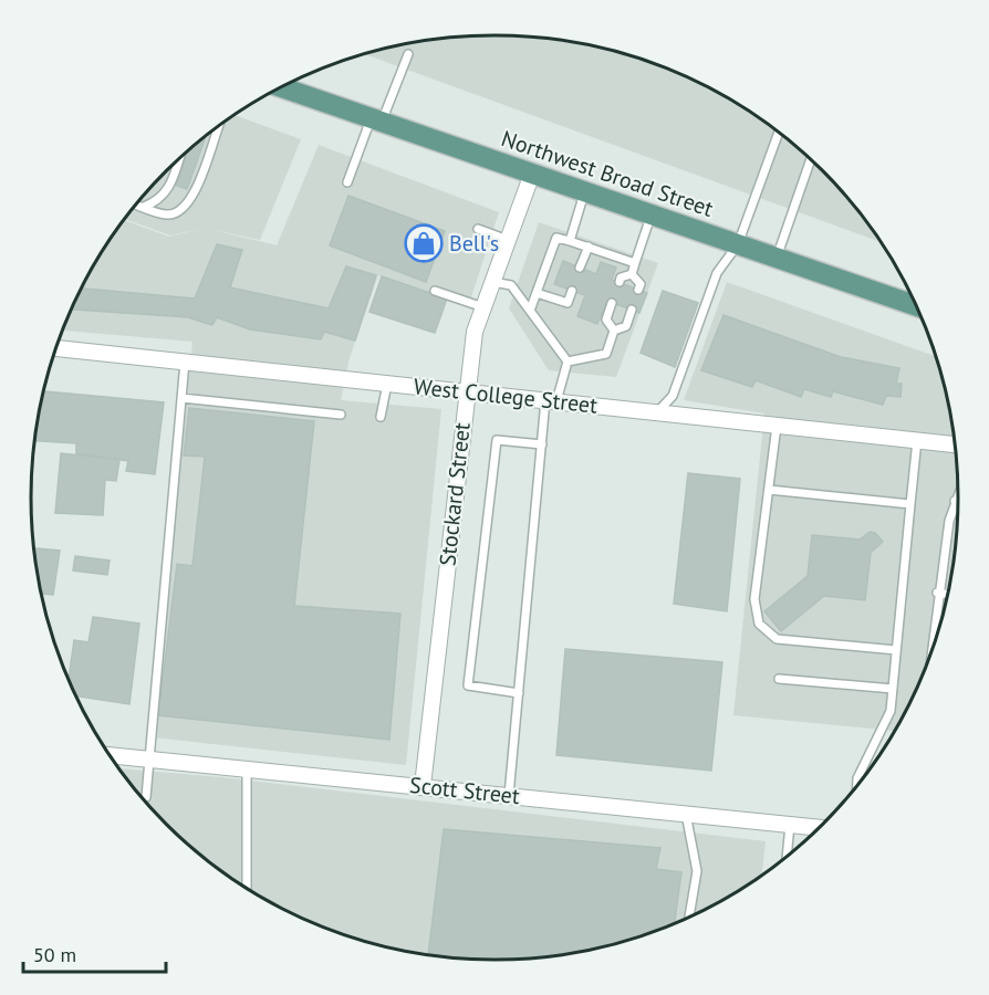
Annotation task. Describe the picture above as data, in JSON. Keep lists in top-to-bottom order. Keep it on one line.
{"streets":{"main road":["Northwest Broad Street"],"street":["West College Street","Stockard Street","Scott Street"]},"crossings":[["Northwest Broad Street","Stockard Street"],["West College Street","Stockard Street"],["Stockard Street","Scott Street"]],"places":{"shop":["Bell's"]},"scale_bar":"50 m"}
